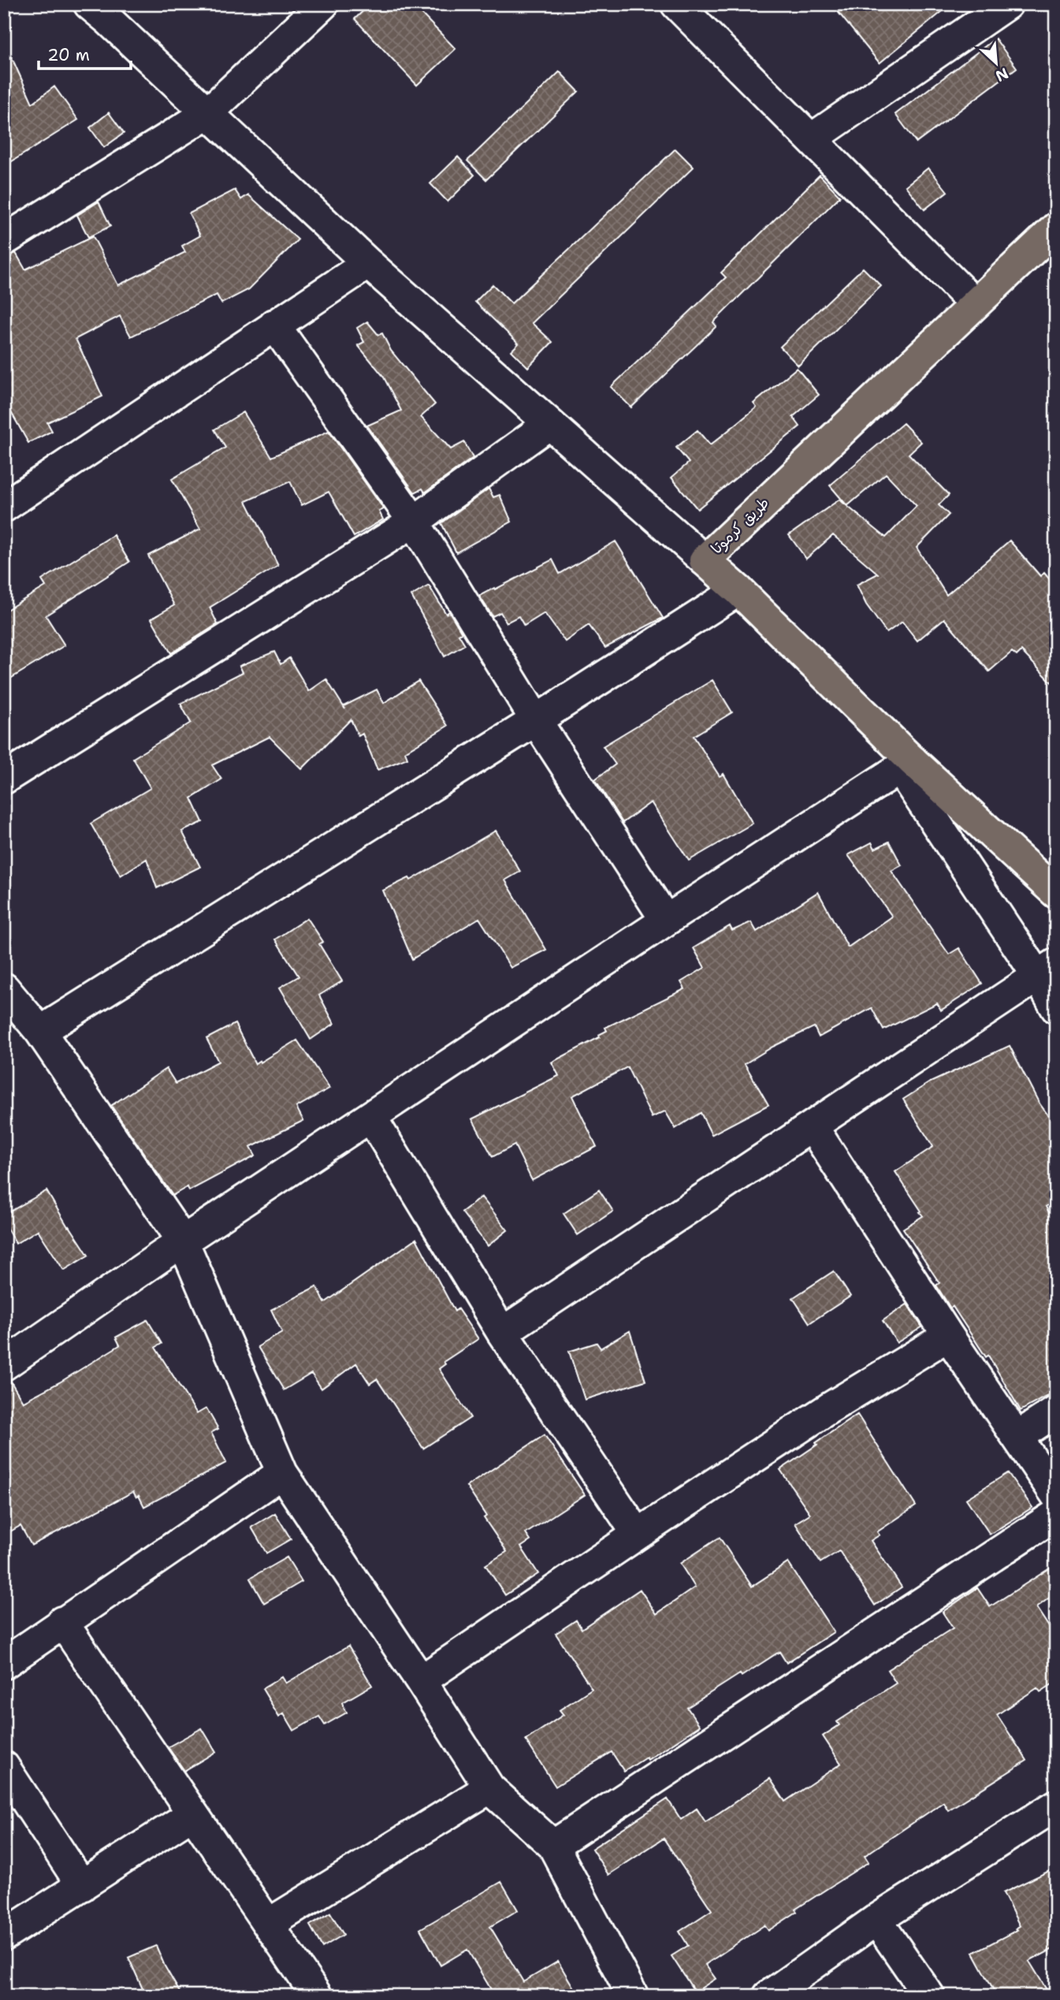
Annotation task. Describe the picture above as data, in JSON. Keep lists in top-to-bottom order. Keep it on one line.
{"streets":{"main road":["طريق كرموتا"]},"scale_bar":"20 m","north":"bottom right"}
